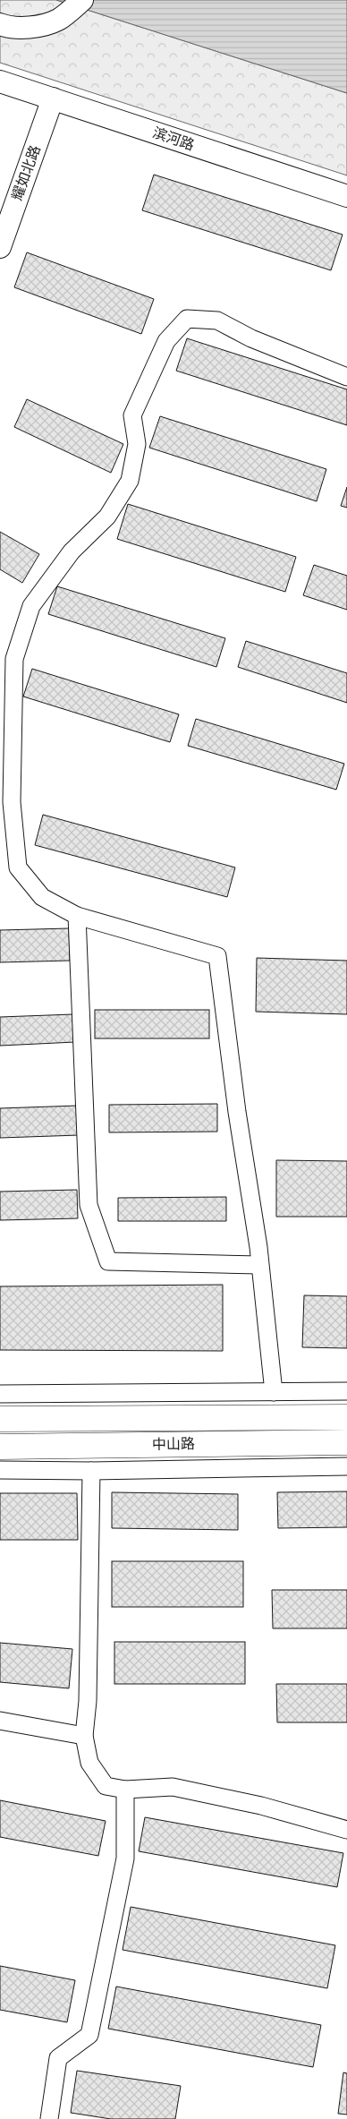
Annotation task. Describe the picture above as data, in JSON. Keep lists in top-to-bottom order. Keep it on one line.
{"streets":{"main road":["中山路"],"street":["滨河路","耀如北路"]},"crossings":[["滨河路","耀如北路"]]}
